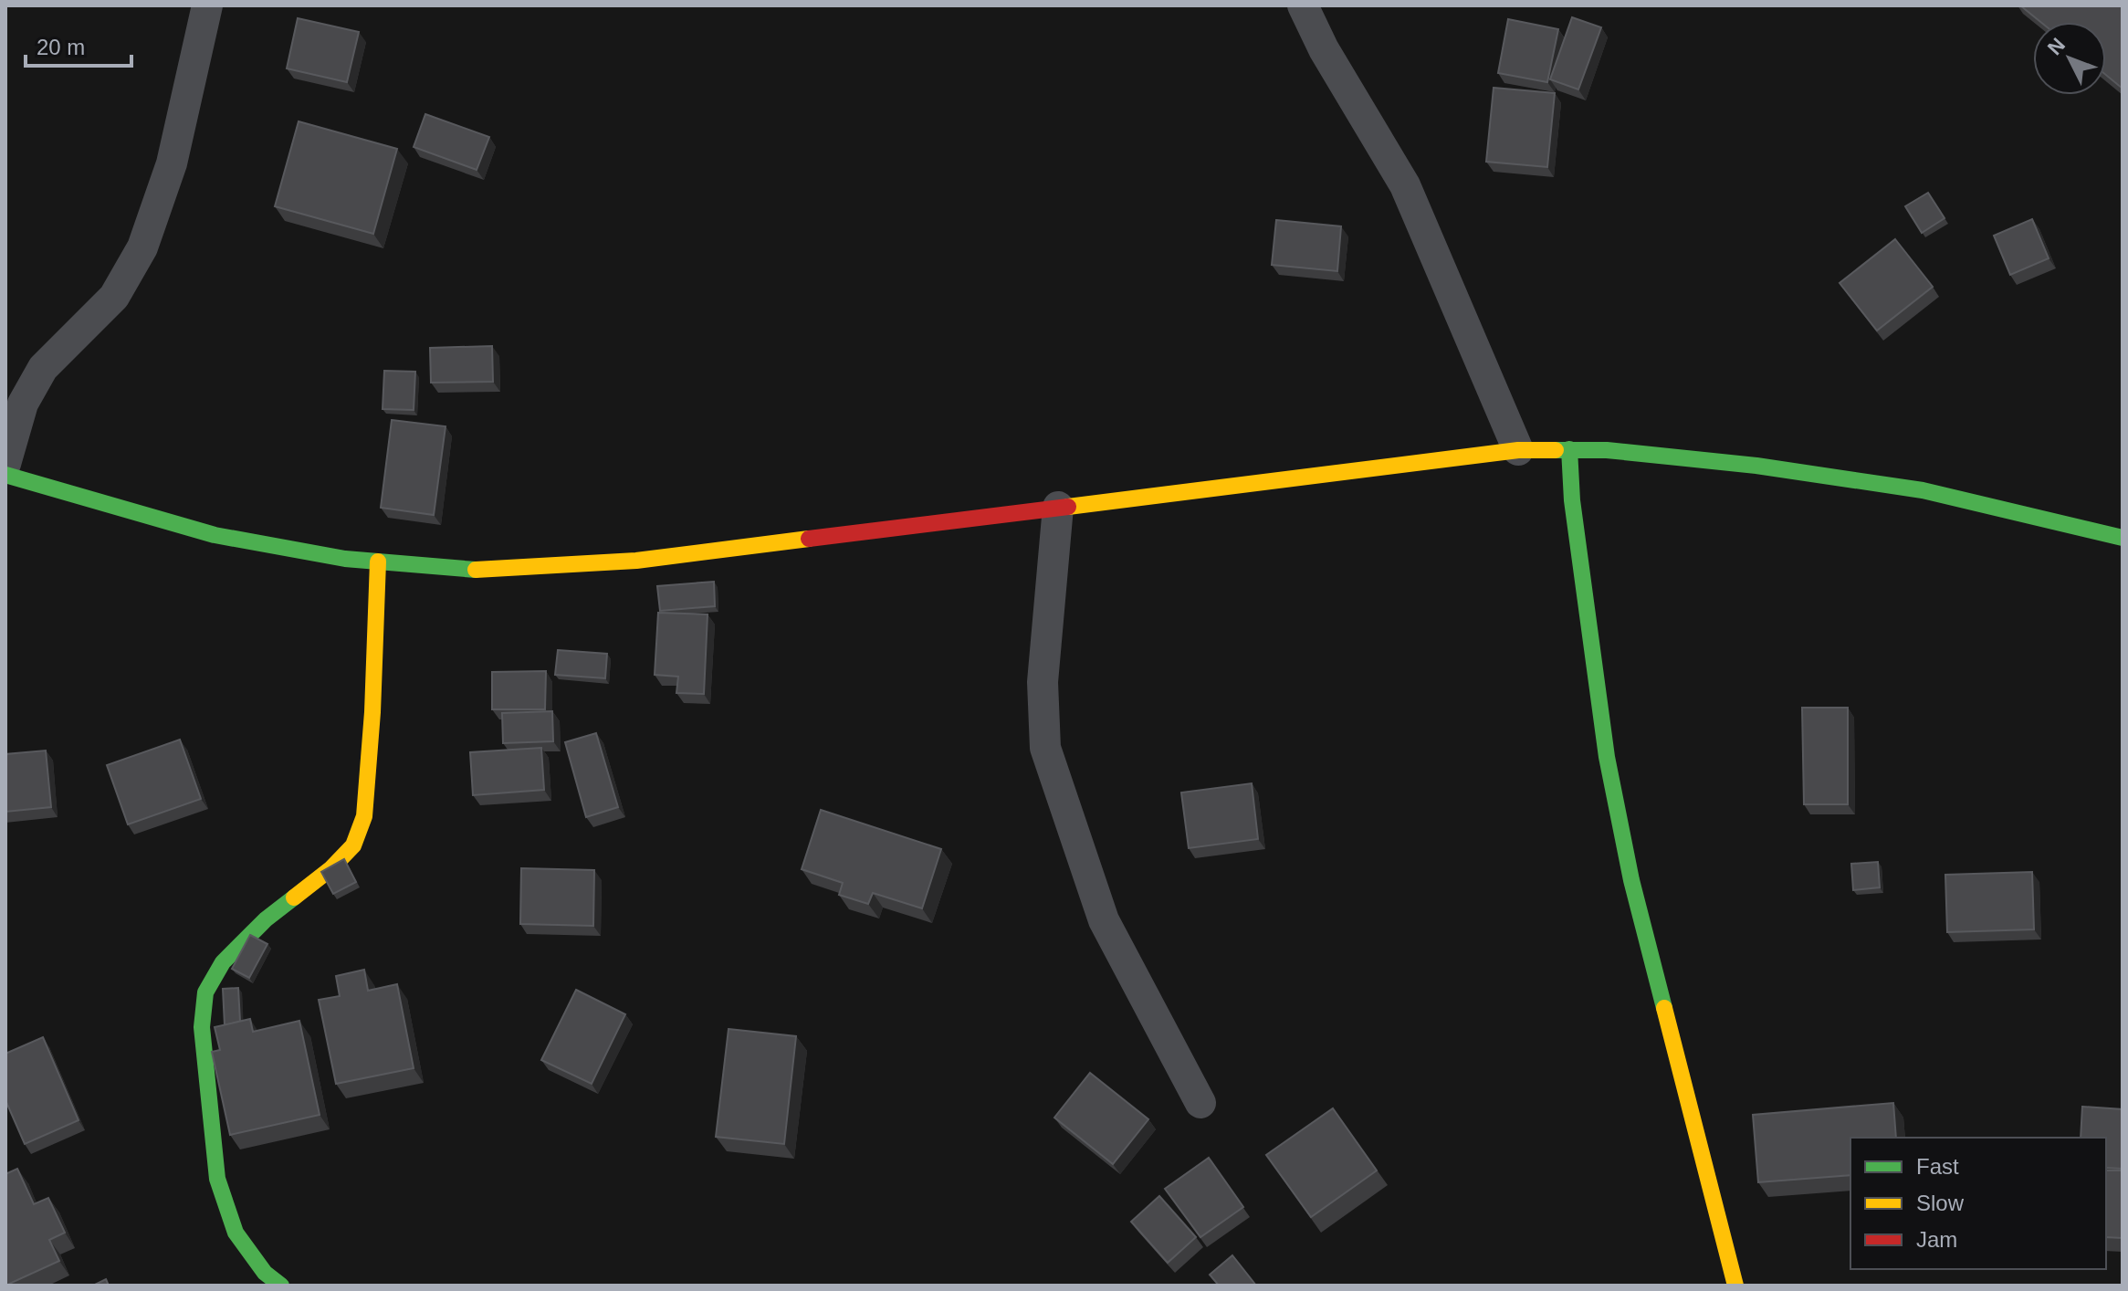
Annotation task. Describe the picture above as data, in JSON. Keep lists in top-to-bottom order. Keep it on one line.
{"legend":["Fast","Slow","Jam"],"scale_bar":"20 m","north":"top left"}
